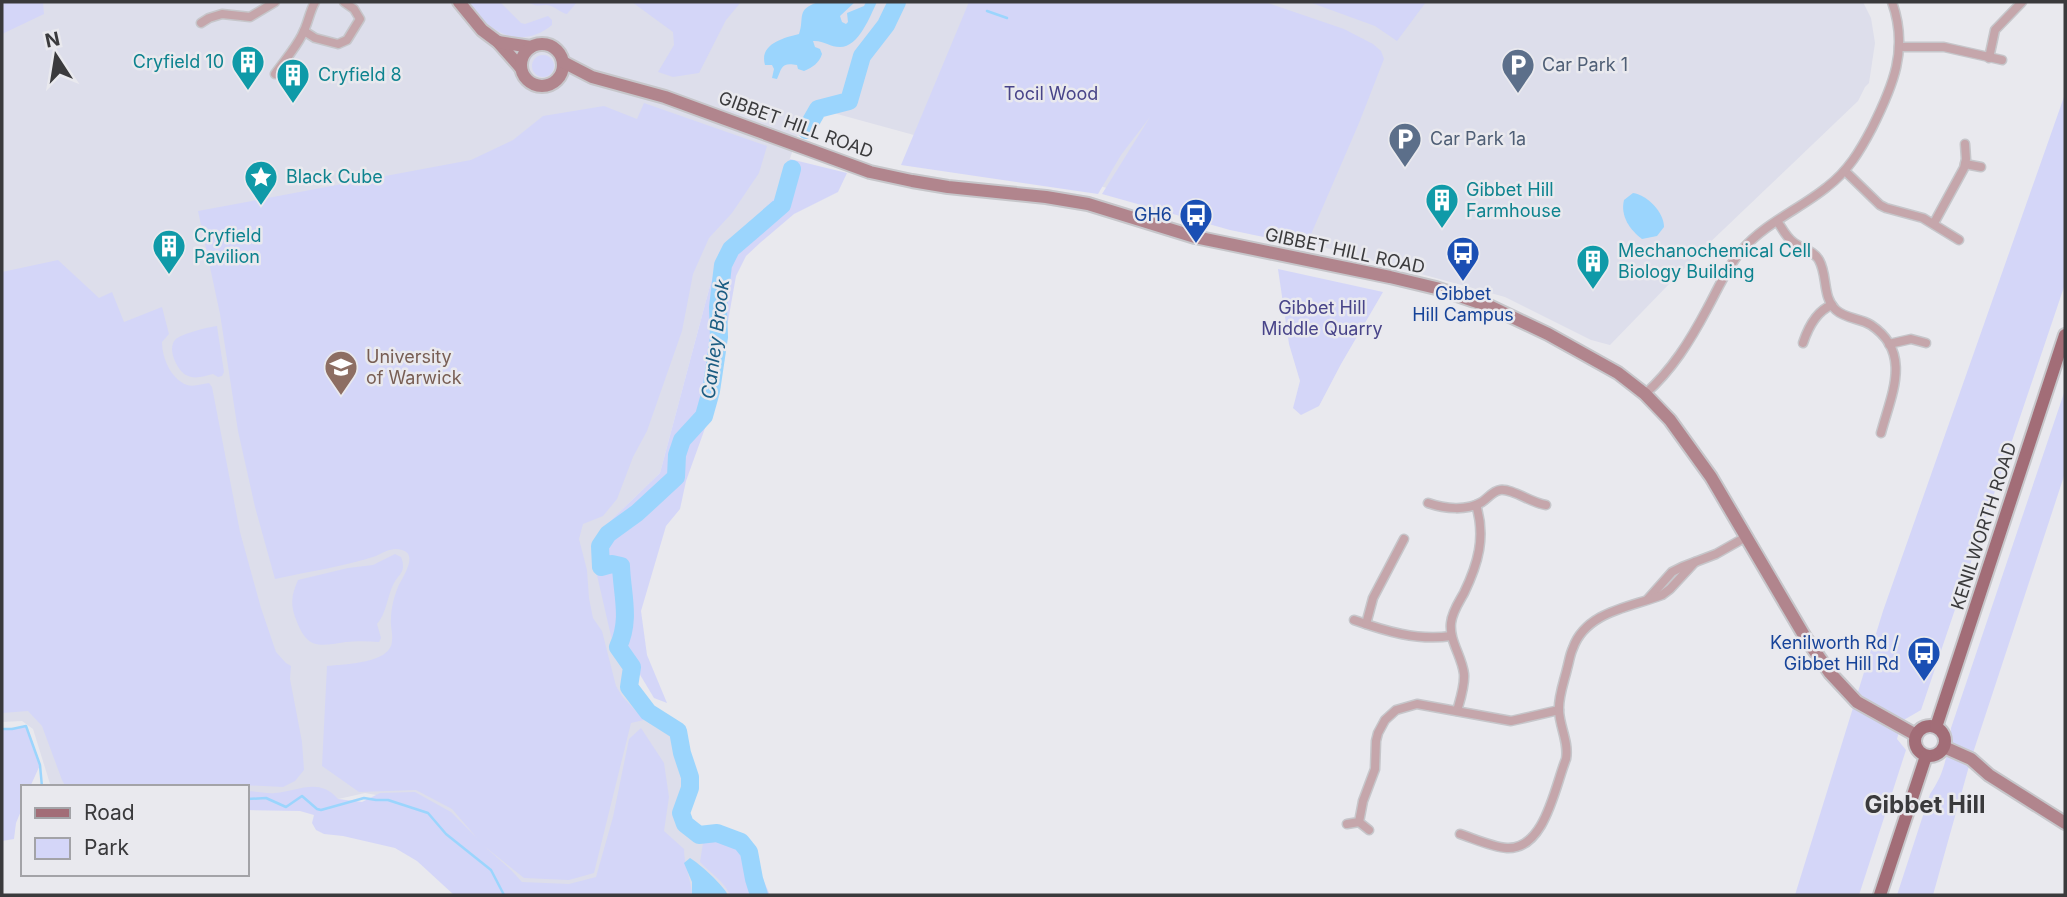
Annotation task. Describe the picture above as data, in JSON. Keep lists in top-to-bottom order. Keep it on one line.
{"streets":{"main road":["KENILWORTH ROAD"],"street":["GIBBET HILL ROAD"]},"crossings":[["GIBBET HILL ROAD","KENILWORTH ROAD"]],"districts":["Gibbet Hill"],"water":["Canley Brook"],"parks":["Tocil Wood","Gibbet Hill Middle Quarry"],"places":{"building":["Cryfield 10","Cryfield 8","Gibbet Hill Farmhouse","Cryfield Pavilion","Mechanochemical Cell Biology Building"],"parking":["Car Park 1","Car Park 1a"],"place":["Black Cube"],"bus stop":["GH6","Gibbet Hill Campus","Kenilworth Rd / Gibbet Hill Rd"],"school or university":["University of Warwick"]},"legend":["Road","Park"],"north":"top"}
